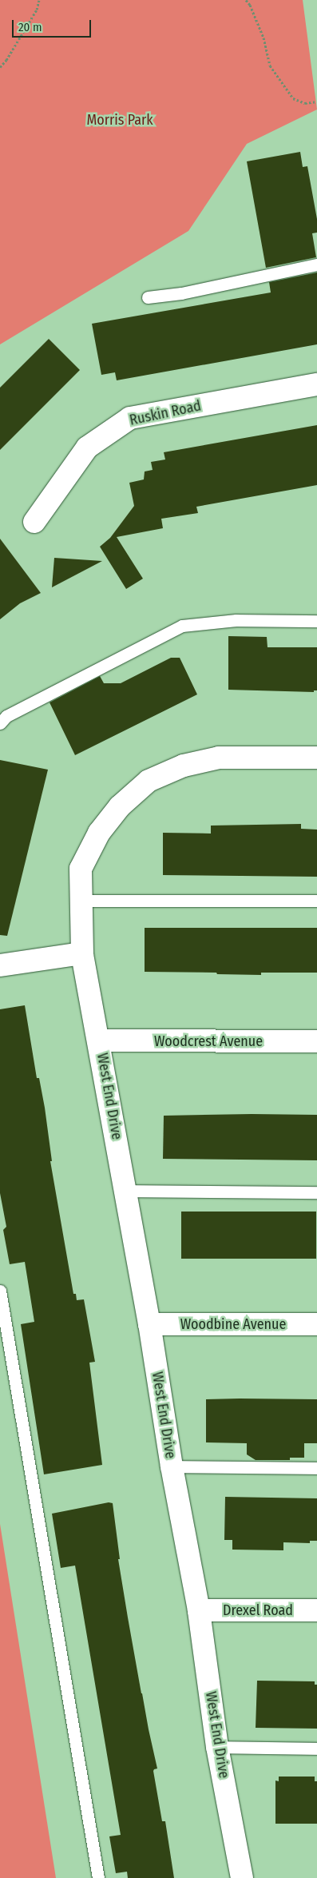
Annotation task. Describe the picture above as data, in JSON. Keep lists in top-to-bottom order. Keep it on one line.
{"streets":{"street":["Ruskin Road","Woodcrest Avenue","West End Drive","Woodbine Avenue","Drexel Road"]},"crossings":[["Woodcrest Avenue","West End Drive"],["West End Drive","Woodbine Avenue"],["West End Drive","Drexel Road"]],"parks":["Morris Park"],"scale_bar":"20 m"}
